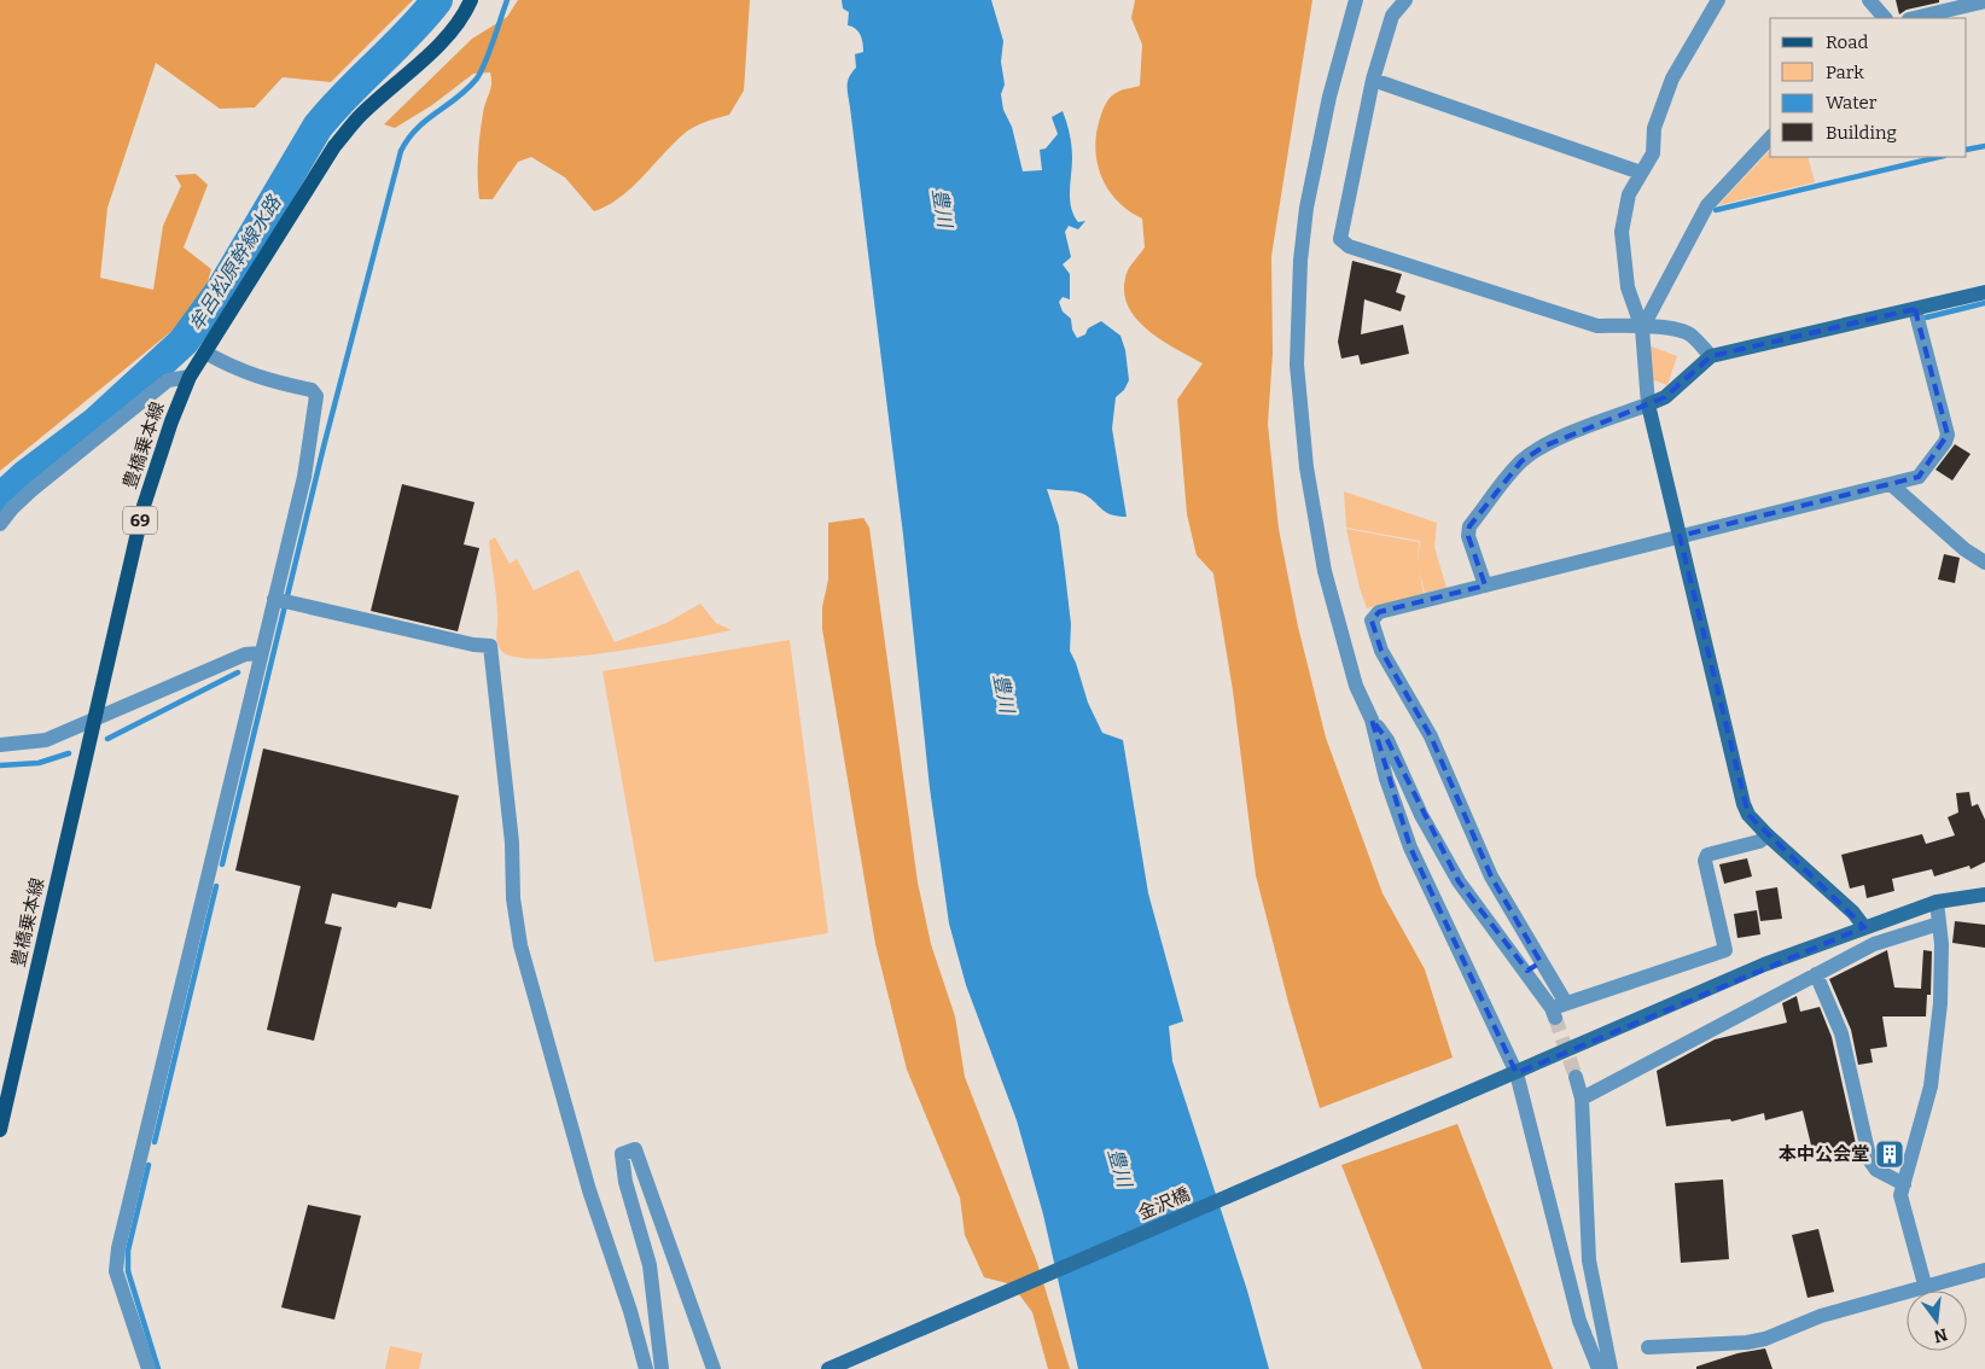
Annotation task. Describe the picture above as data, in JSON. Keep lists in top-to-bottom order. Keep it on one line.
{"streets":{"main road":["豊橋乗本線","69","金沢橋"]},"water":["豊川","牟呂松原幹線水路"],"places":{"building":["本中公会堂"]},"legend":["Road","Park","Water","Building"],"north":"bottom"}
